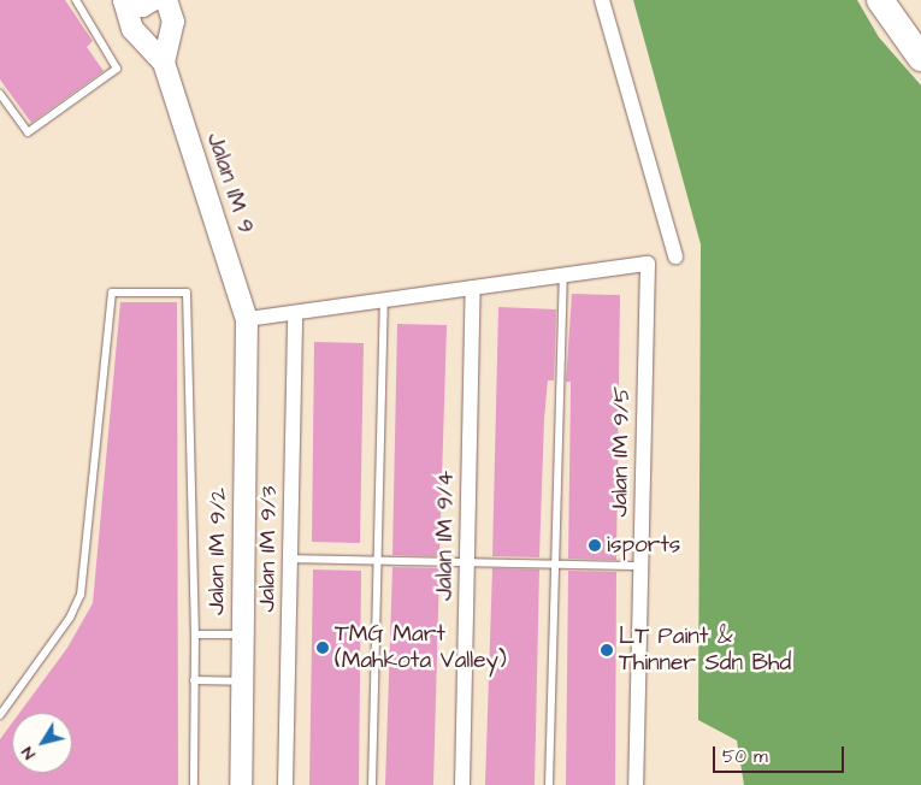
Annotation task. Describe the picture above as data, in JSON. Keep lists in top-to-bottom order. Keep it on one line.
{"streets":{"street":["Jalan IM 9","Jalan IM 9/5","Jalan IM 9/4","Jalan IM 9/3","Jalan IM 9/2"]},"crossings":[["Jalan IM 9","Jalan IM 9/2"]],"places":["isports","TMG Mart (Mahkota Valley)","LT Paint & Thinner Sdn Bhd"],"scale_bar":"50 m","north":"bottom left"}
